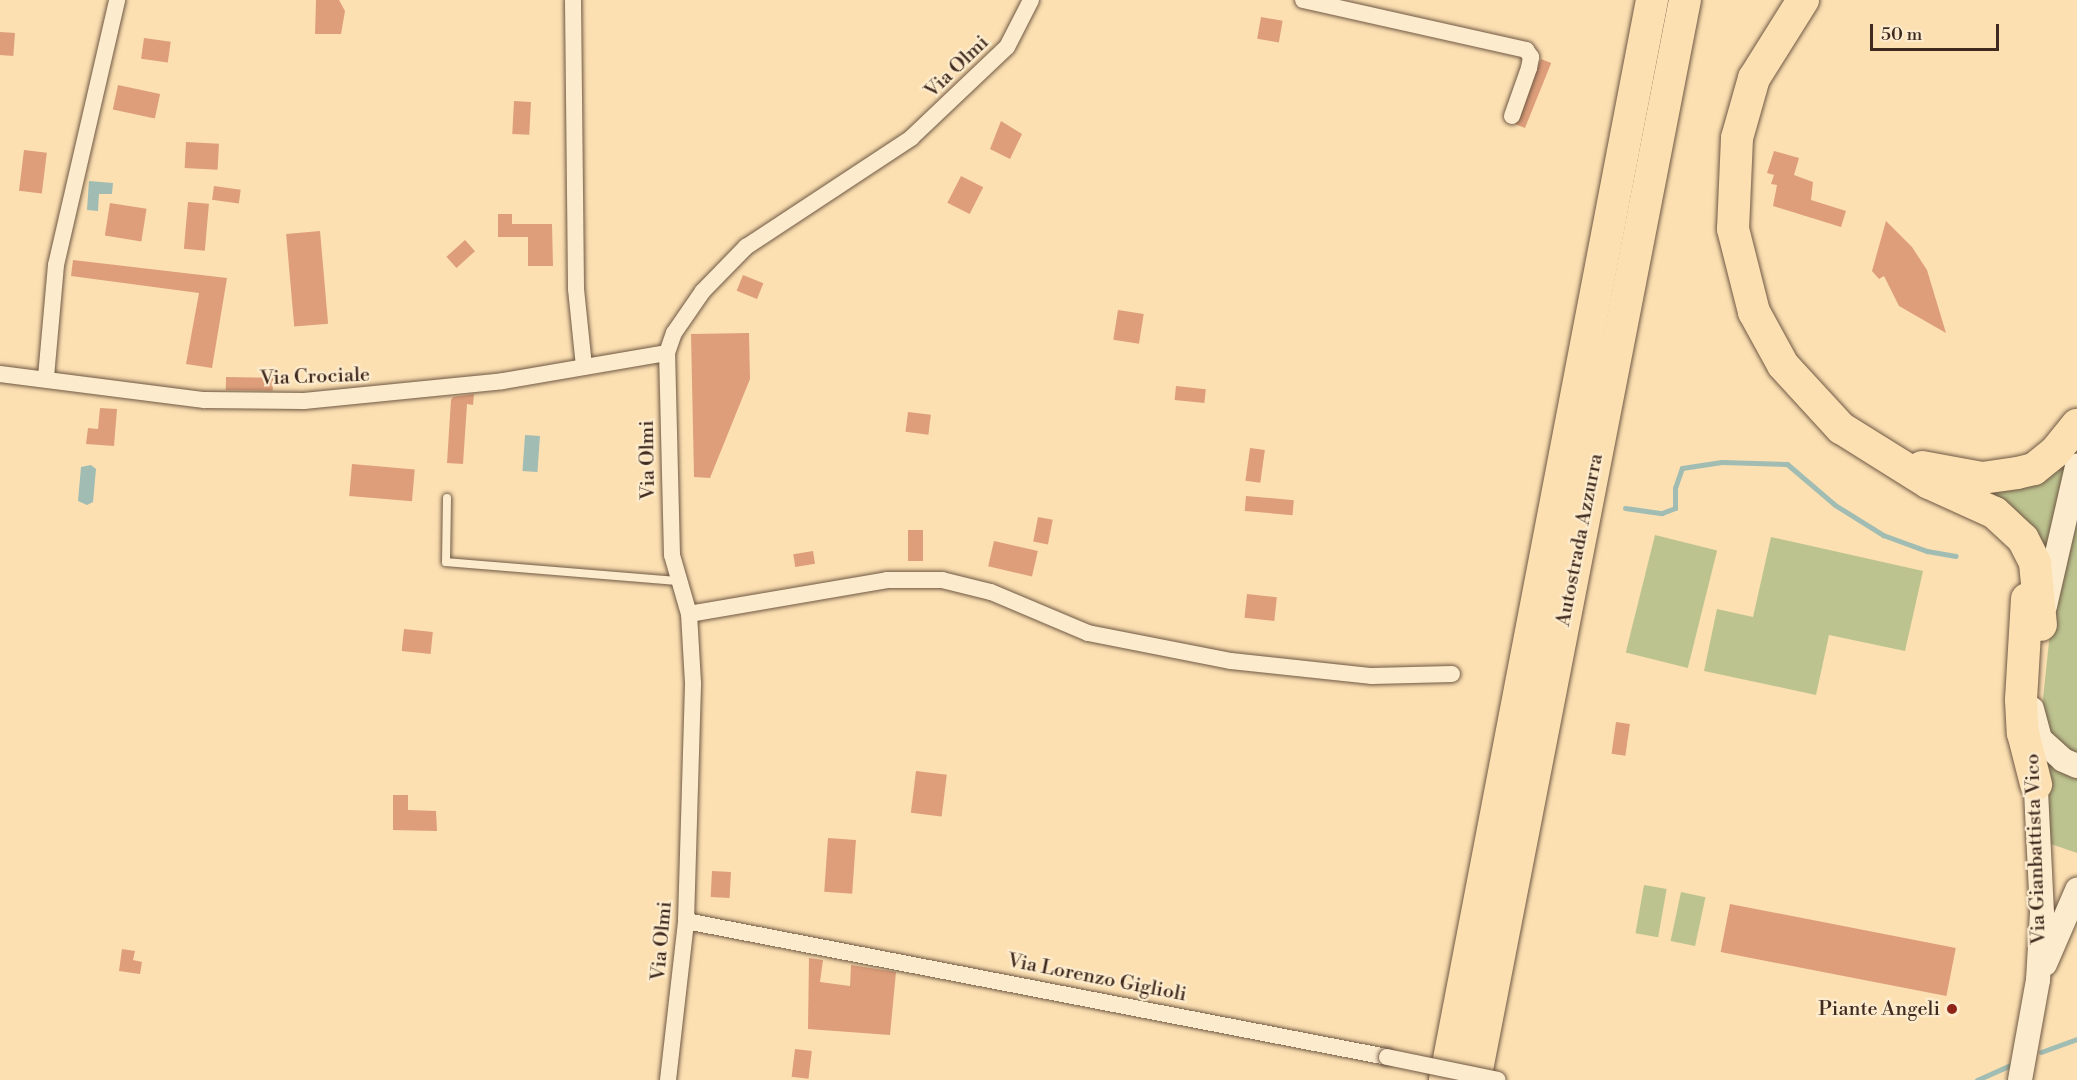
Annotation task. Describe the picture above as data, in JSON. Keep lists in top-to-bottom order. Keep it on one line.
{"streets":{"highway":["Autostrada Azzurra"],"main road":["Via Gianbattista Vico"],"street":["Via Olmi","Via Crociale","Via Lorenzo Giglioli"]},"crossings":[["Via Olmi","Via Crociale"],["Via Olmi","Via Lorenzo Giglioli"]],"places":["Piante Angeli"],"scale_bar":"50 m"}
